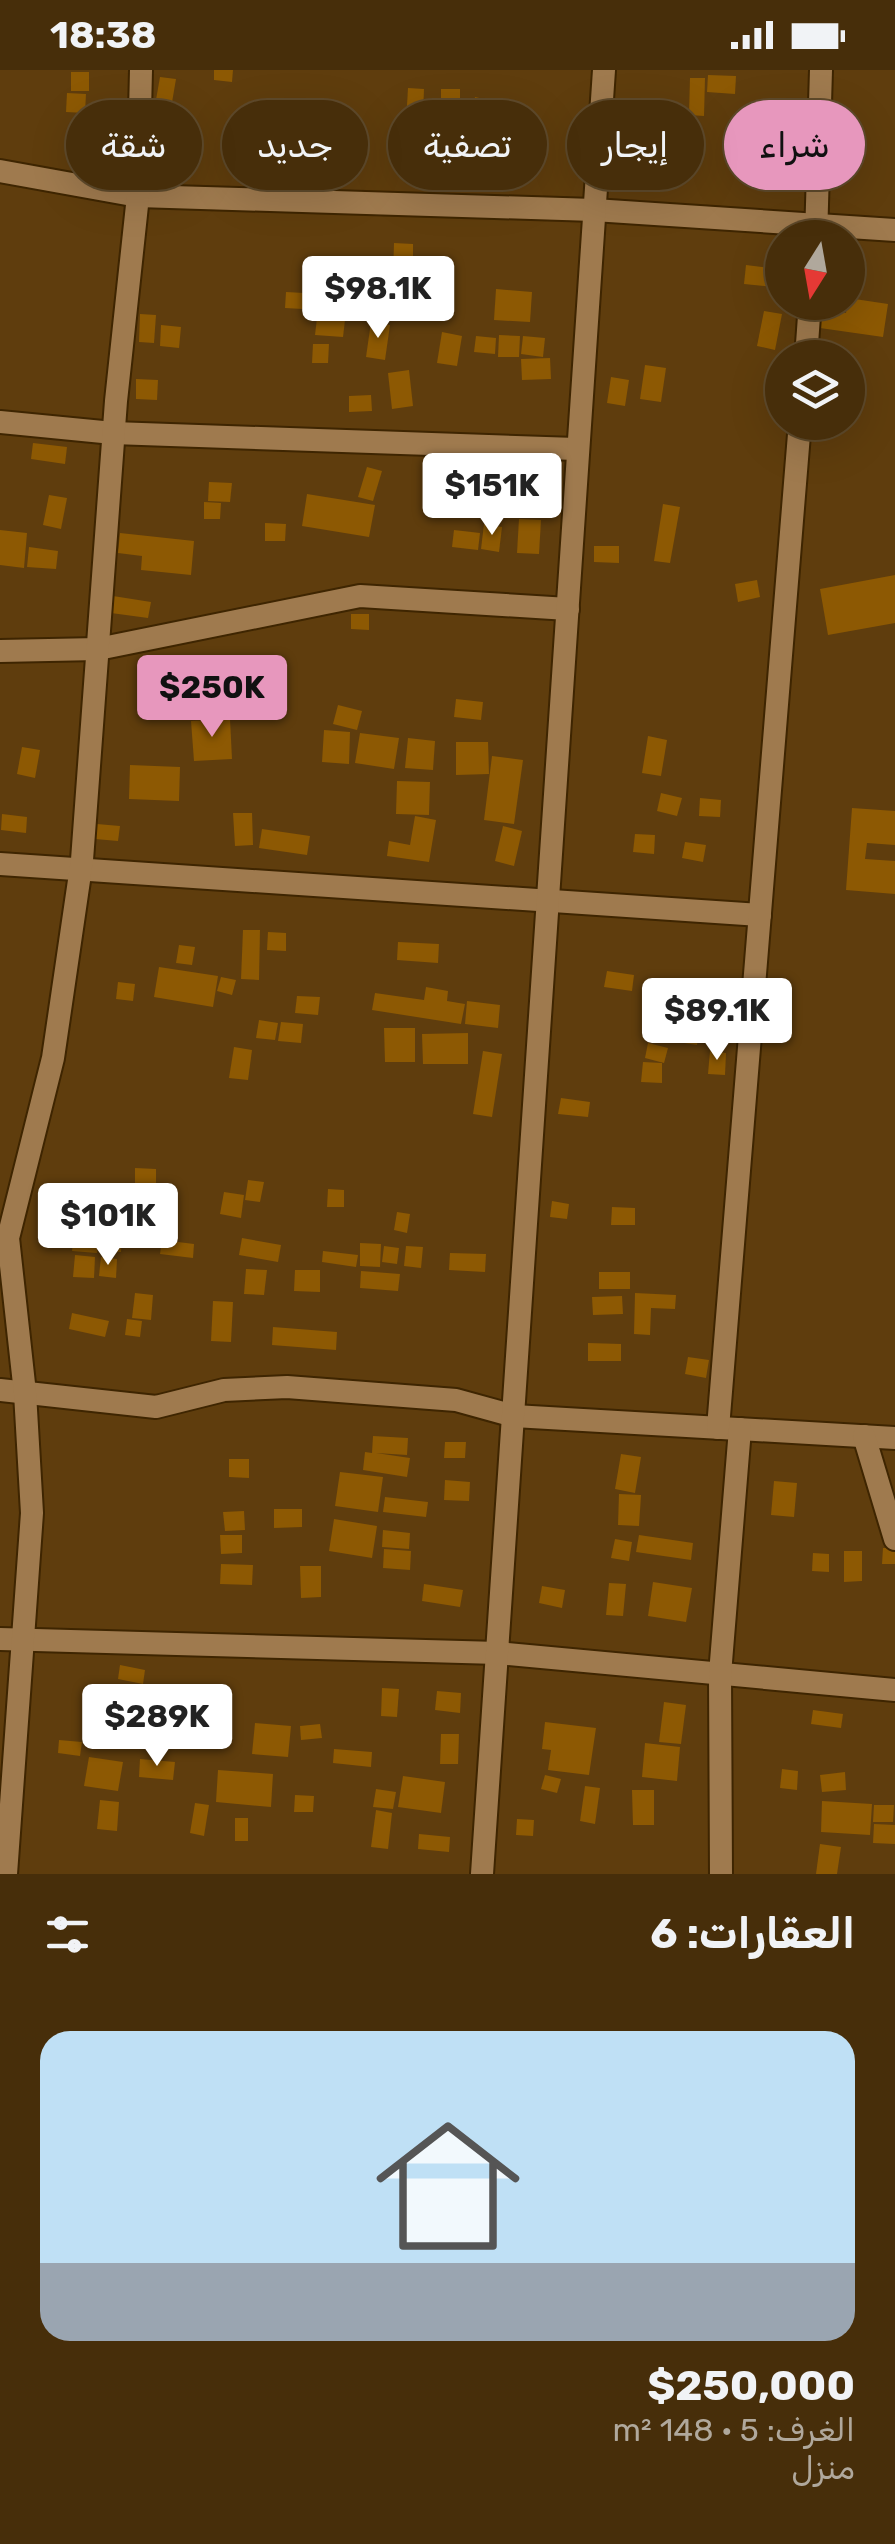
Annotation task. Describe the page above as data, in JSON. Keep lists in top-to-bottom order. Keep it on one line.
{"north":"bottom","page":{"status":"18:38","chip":["شراء","إيجار","تصفية","جديد","شقة"],"price":["$98.1K","$151K","$250K","$89.1K","$101K","$289K"],"heading":"العقارات: 6","list":[{"name":"$250,000","note":"الغرف: 5 · 148 m² · منزل"}]}}
